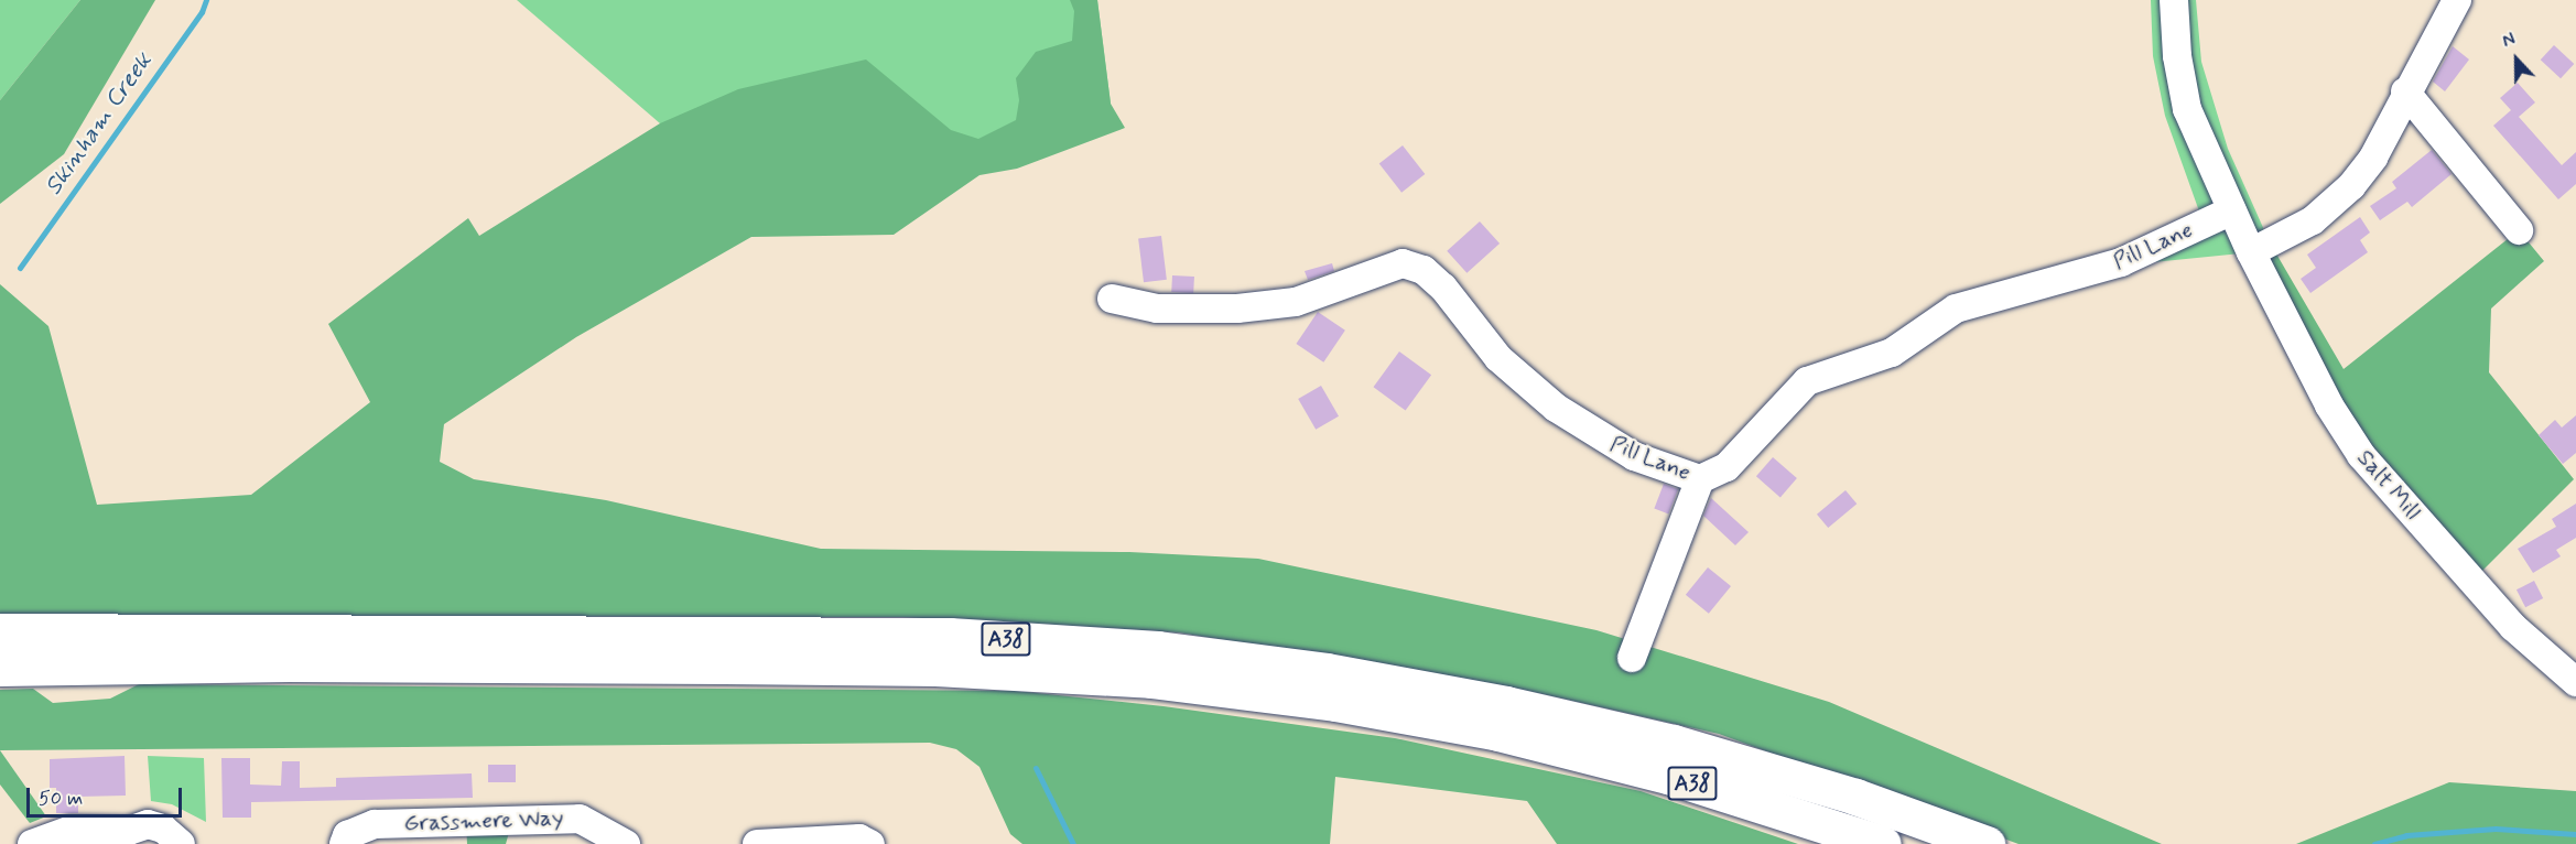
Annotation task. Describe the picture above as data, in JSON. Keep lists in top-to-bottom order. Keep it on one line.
{"streets":{"highway":["A38"],"street":["Pill Lane","Salt Mill","Grassmere Way"]},"crossings":[["Pill Lane","Salt Mill"]],"water":["Skinham Creek"],"scale_bar":"50 m","north":"top"}
